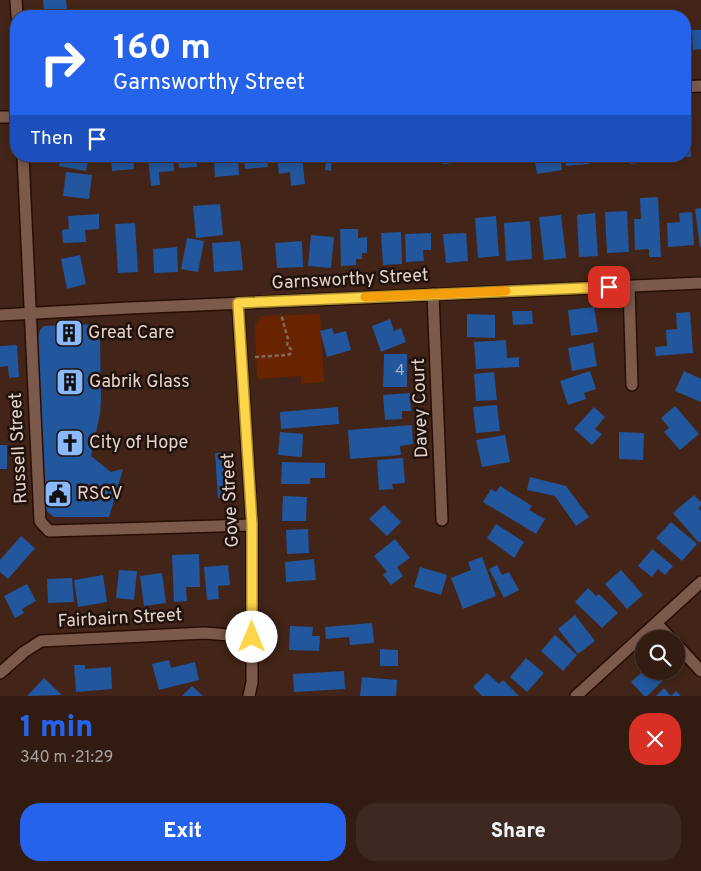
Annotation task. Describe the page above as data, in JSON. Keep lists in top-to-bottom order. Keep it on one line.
{"streets":{"street":["Garnsworthy Street","Davey Court","Russell Street","Gove Street","Fairbairn Street"]},"crossings":[["Garnsworthy Street","Davey Court"],["Garnsworthy Street","Russell Street"],["Garnsworthy Street","Gove Street"],["Russell Street","Gove Street"],["Gove Street","Fairbairn Street"]],"places":{"building":["Great Care","Gabrik Glass"],"church":["City of Hope"],"public building":["RSCV"]},"house_numbers":["4"],"page":{"turn":["160 m","Garnsworthy Street"],"then":"Then","heading":["1 min","340 m · 21:29"],"buttons":["Exit","Share"]}}
